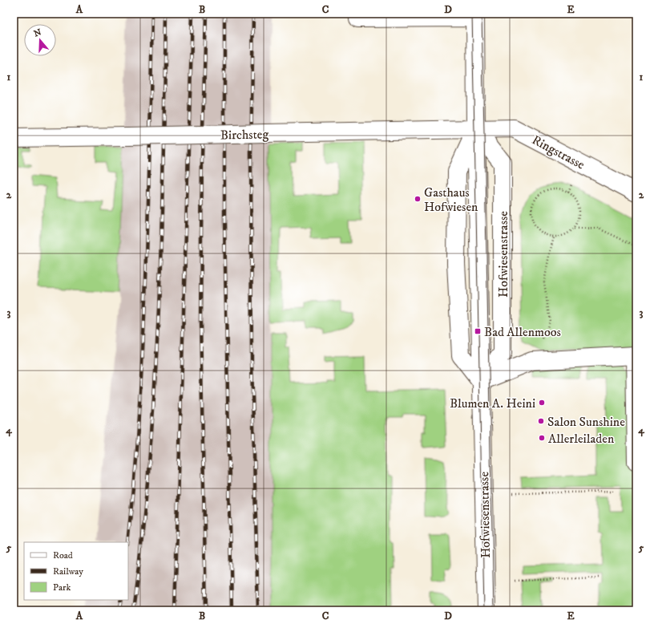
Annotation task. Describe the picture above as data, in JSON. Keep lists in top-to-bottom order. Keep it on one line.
{"streets":{"street":["Birchsteg","Ringstrasse","Hofwiesenstrasse"]},"crossings":[["Birchsteg","Ringstrasse"],["Birchsteg","Hofwiesenstrasse"],["Ringstrasse","Hofwiesenstrasse"]],"places":{"other":["Gasthaus Hofwiesen","Blumen A. Heini","Salon Sunshine","Allerleiladen"],"transit":["Bad Allenmoos"]},"legend":["Road","Railway","Park"],"north":"top","grid":{"columns":["A","B","C","D","E"],"rows":["1","2","3","4","5"]}}
